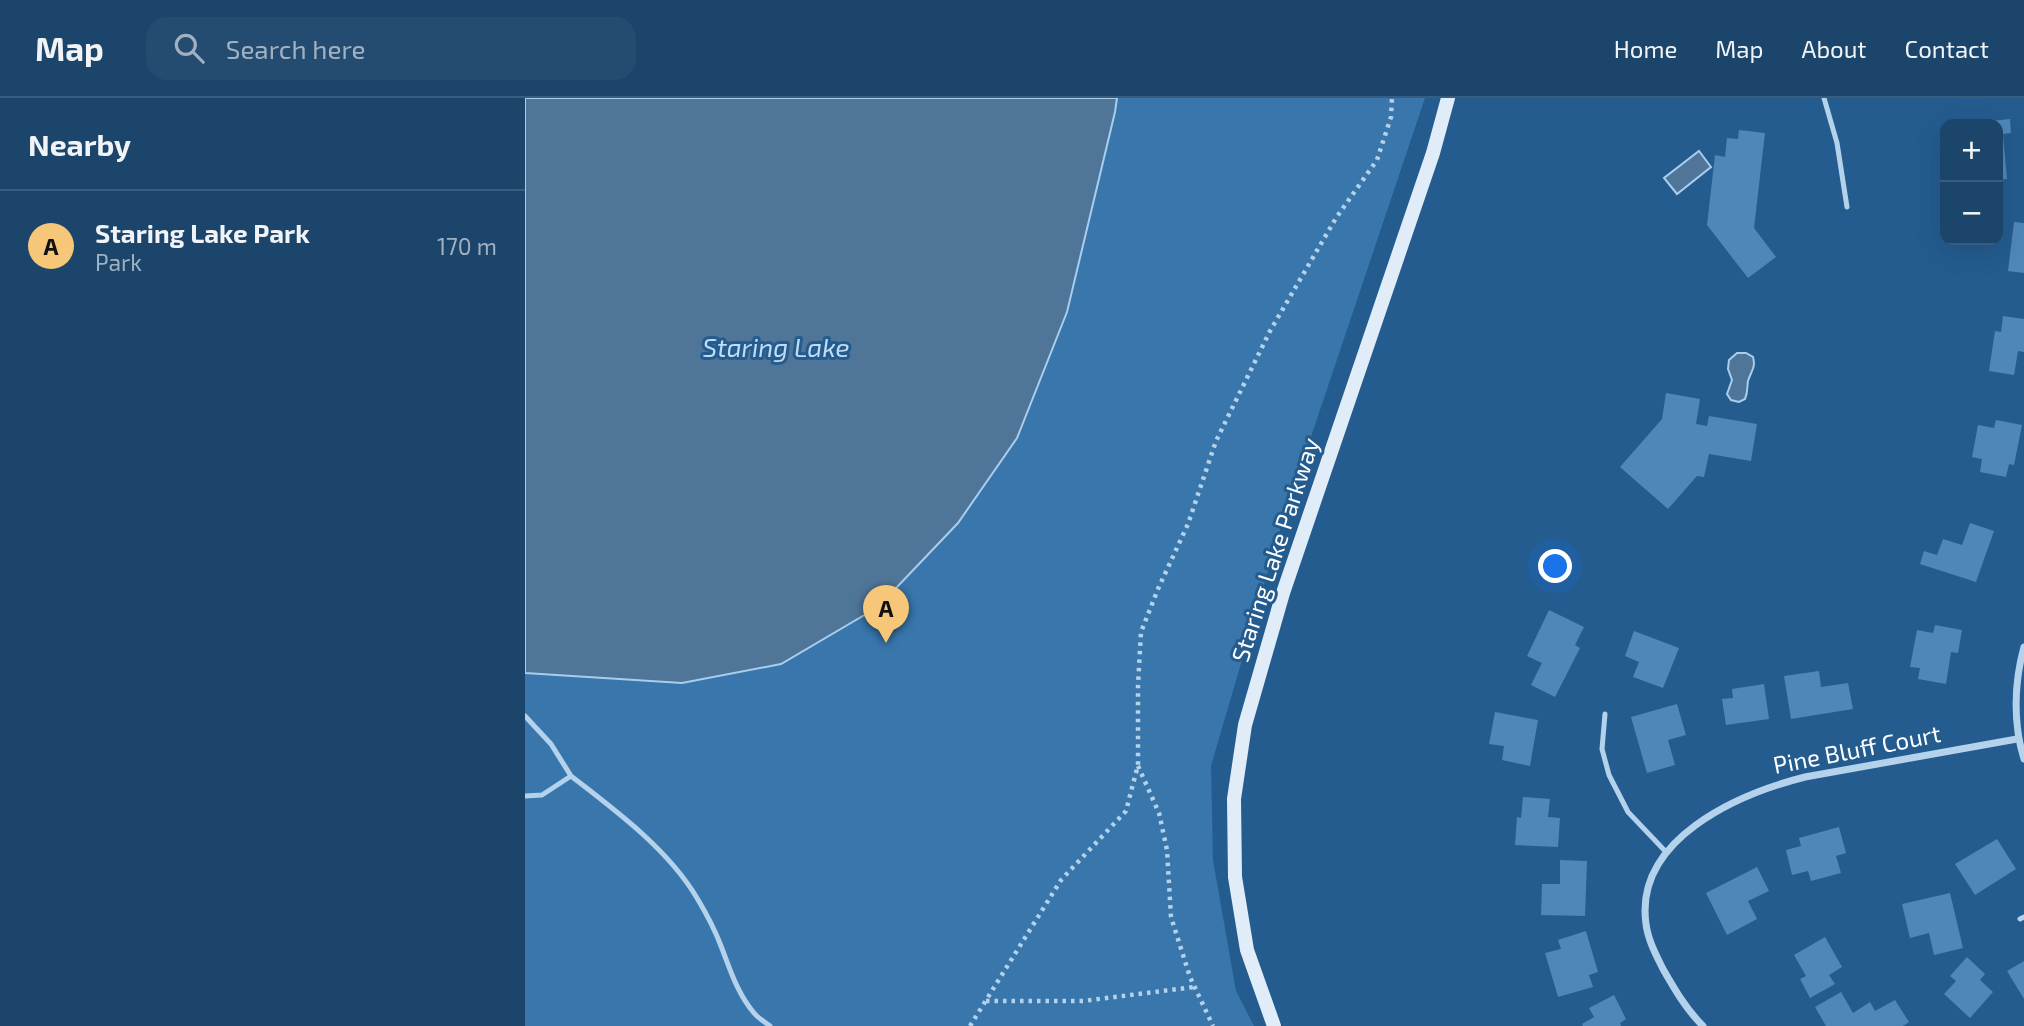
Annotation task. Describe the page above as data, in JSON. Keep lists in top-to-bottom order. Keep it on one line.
{"streets":{"street":["Staring Lake Parkway","Pine Bluff Court"]},"water":["Staring Lake"],"page":{"header":"Map","search":"Search here","nav":["Home","Map","About","Contact"],"heading":"Nearby","map_buttons":["+","−"],"list":[{"mark":"A","name":"Staring Lake Park","note":"Park","value":"170 m"}],"pins":"A"}}
